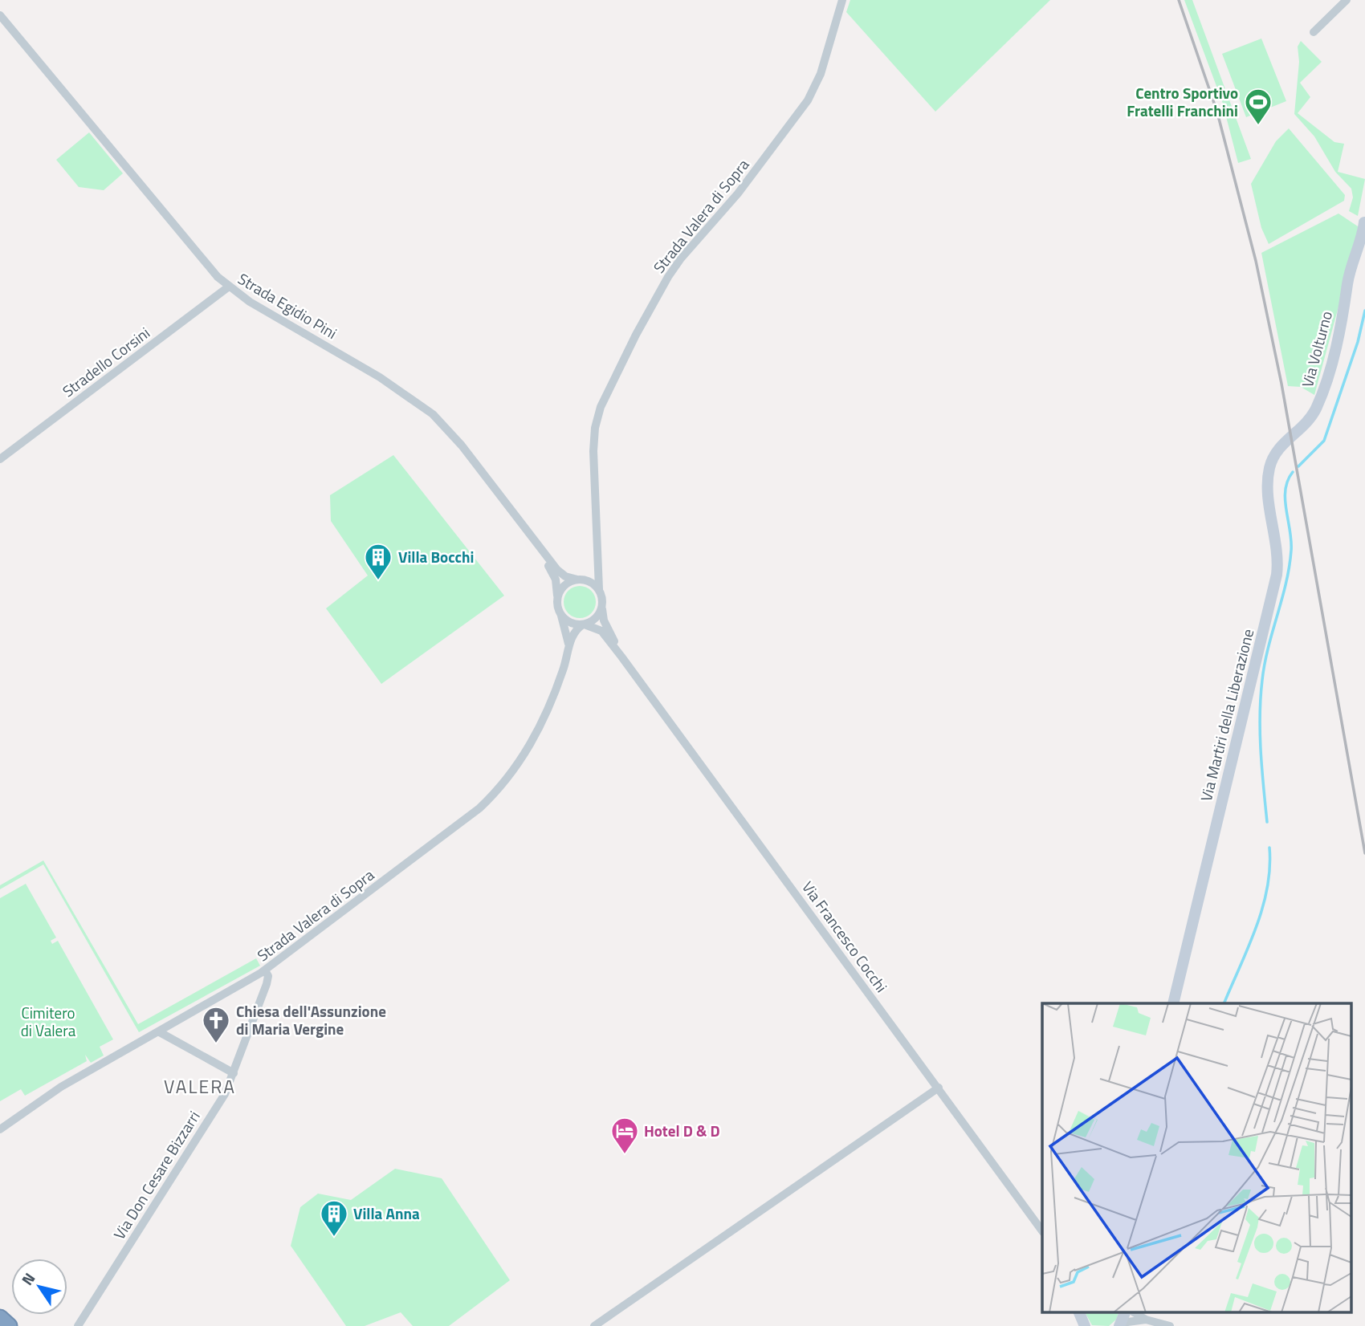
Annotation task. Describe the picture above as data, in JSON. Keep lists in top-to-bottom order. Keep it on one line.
{"streets":{"street":["Strada Valera di Sopra","Strada Egidio Pini","Via Volturno","Stradello Corsini","Via Martiri della Liberazione","Via Francesco Cocchi","Via Don Cesare Bizzarri"]},"crossings":[["Strada Valera di Sopra","Strada Egidio Pini"],["Strada Valera di Sopra","Via Francesco Cocchi"],["Strada Valera di Sopra","Via Don Cesare Bizzarri"],["Strada Egidio Pini","Stradello Corsini"],["Strada Egidio Pini","Via Francesco Cocchi"],["Via Volturno","Via Martiri della Liberazione"]],"districts":["VALERA"],"parks":["Cimitero di Valera"],"places":{"sports":["Centro Sportivo Fratelli Franchini"],"building":["Villa Bocchi","Villa Anna"],"church":["Chiesa dell'Assunzione di Maria Vergine"],"hotel":["Hotel D & D"]},"north":"top left"}
